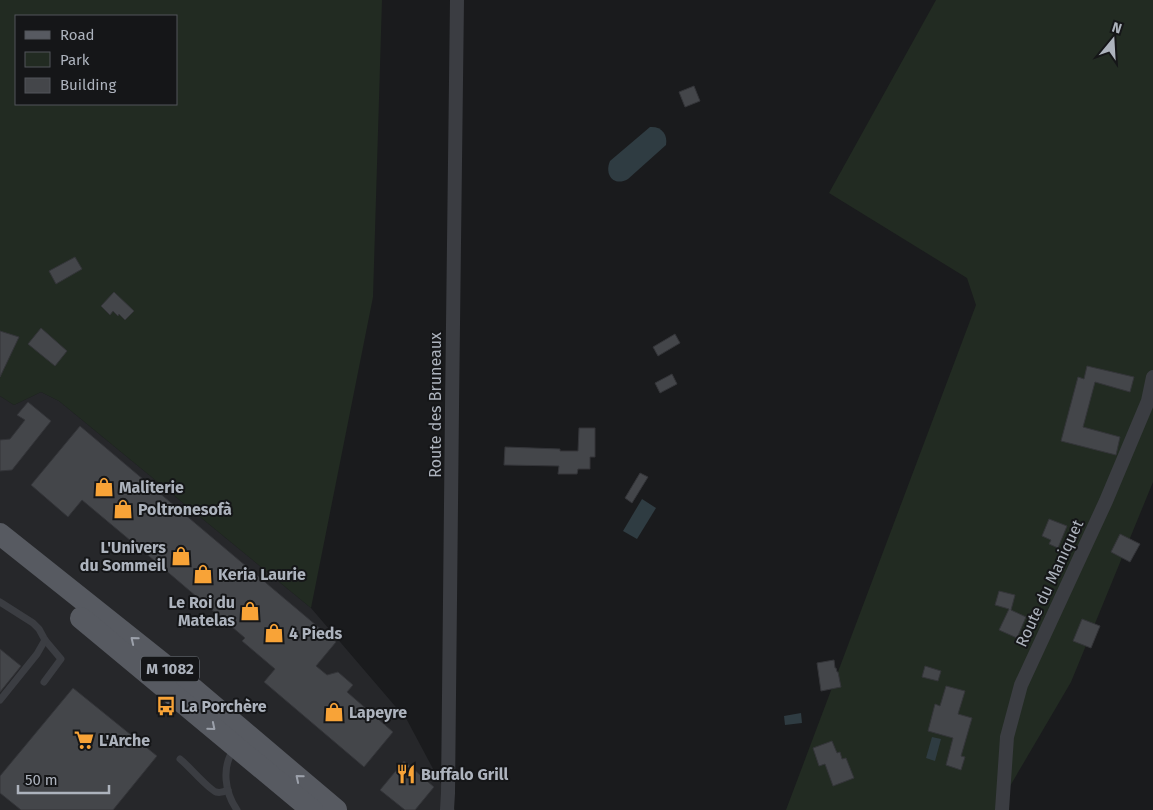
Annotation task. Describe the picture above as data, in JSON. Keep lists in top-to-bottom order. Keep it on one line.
{"streets":{"main road":["M 1082"],"street":["Route des Bruneaux","Route du Maniquet"]},"places":{"shop":["Maliterie","Poltronesofà","L'Univers du Sommeil","Keria Laurie","Le Roi du Matelas","4 Pieds","Lapeyre"],"bus stop":["La Porchère"],"supermarket":["L'Arche"],"restaurant":["Buffalo Grill"]},"legend":["Road","Park","Building"],"scale_bar":"50 m","north":"top"}
